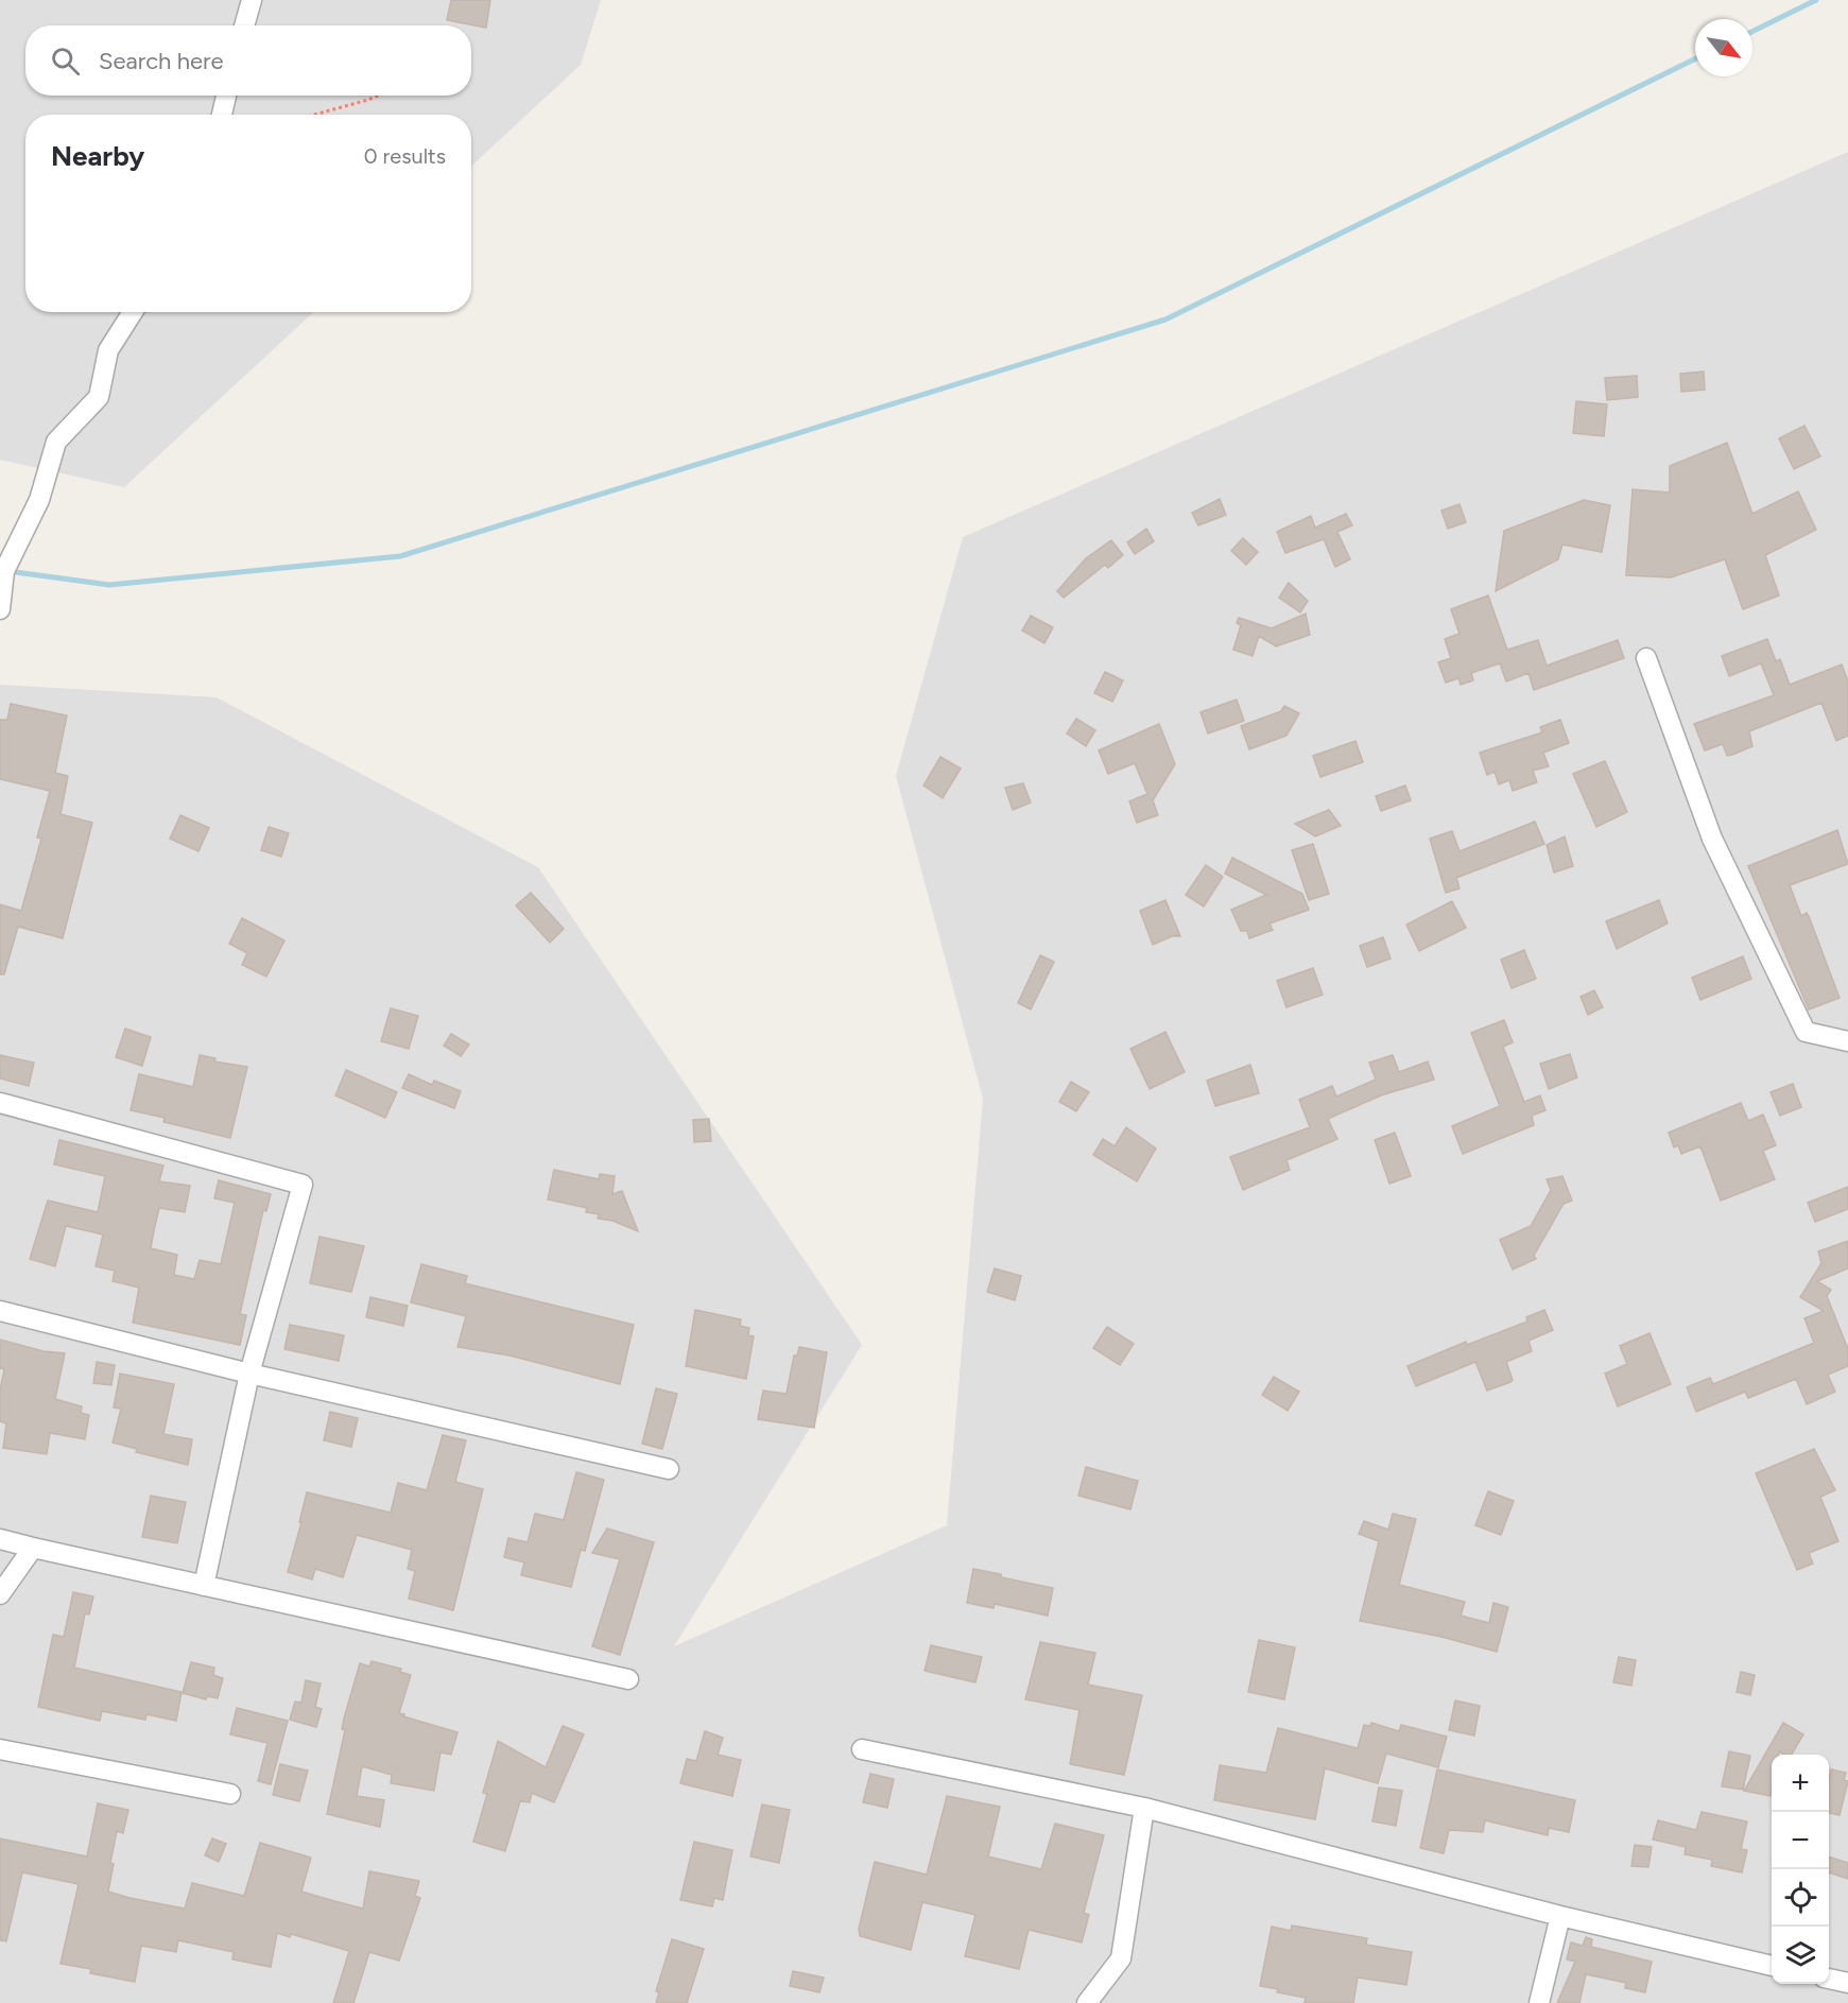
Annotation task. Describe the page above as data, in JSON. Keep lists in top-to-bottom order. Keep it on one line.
{"north":"bottom right","page":{"search":"Search here","heading":["Nearby","0 results"],"map_buttons":["+","−"]}}
